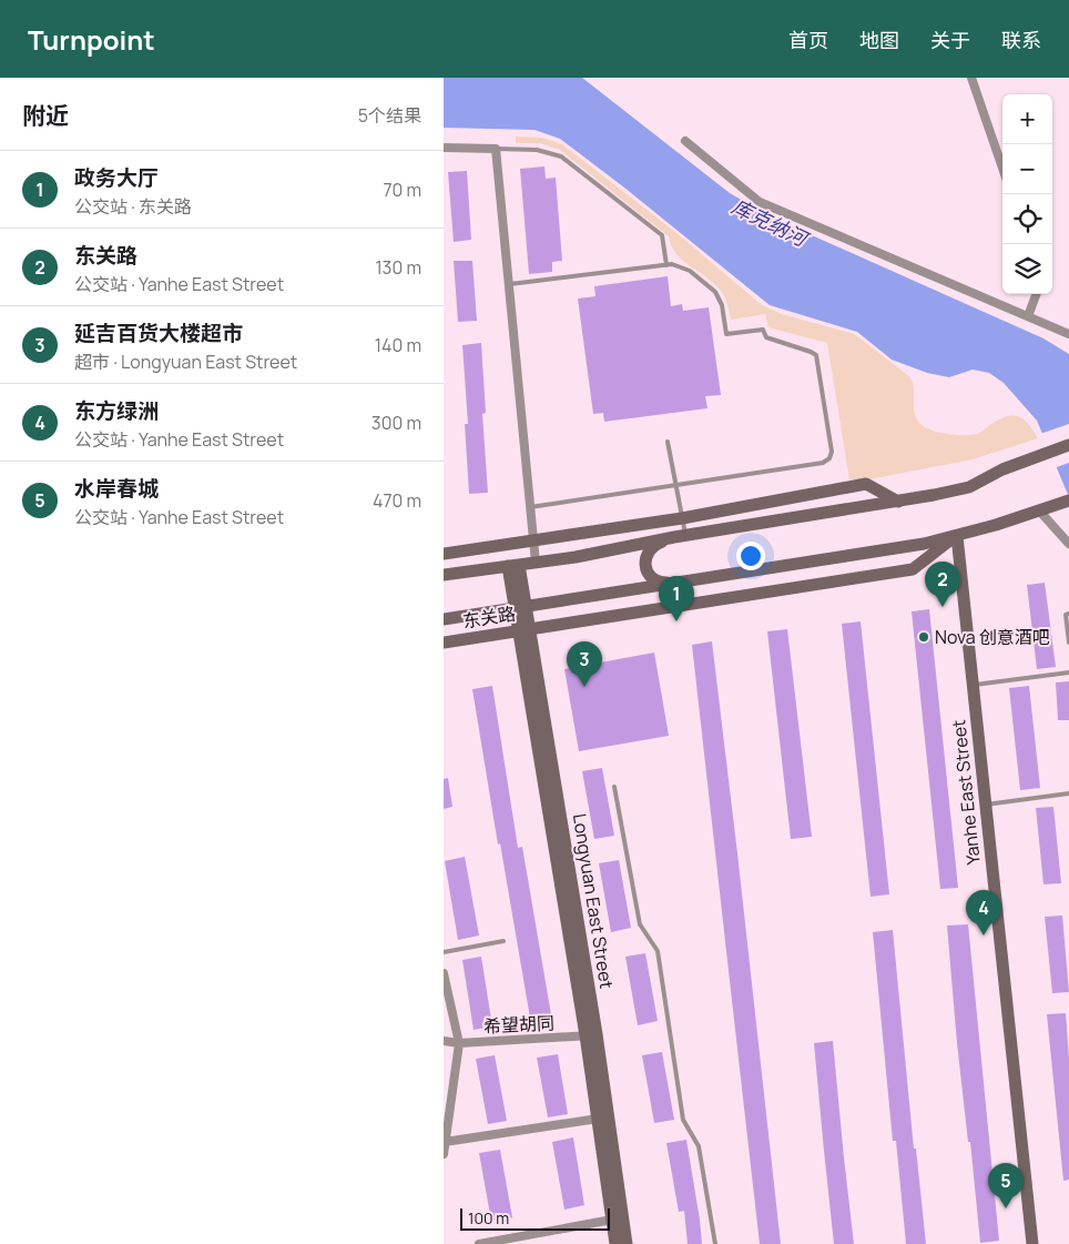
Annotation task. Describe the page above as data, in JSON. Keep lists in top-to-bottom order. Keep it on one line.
{"streets":{"main road":["东关路","Yanhe East Street","Longyuan East Street"],"street":["希望胡同"]},"crossings":[["东关路","Yanhe East Street"],["东关路","Longyuan East Street"],["Longyuan East Street","希望胡同"]],"water":["库克纳河"],"places":["Nova 创意酒吧"],"scale_bar":"100 m","page":{"header":"Turnpoint","nav":["首页","地图","关于","联系"],"heading":["附近","5个结果"],"map_buttons":["+","−"],"list":[{"mark":"1","name":"政务大厅","note":"公交站 · 东关路","value":"70 m"},{"mark":"2","name":"东关路","note":"公交站 · Yanhe East Street","value":"130 m"},{"mark":"3","name":"延吉百货大楼超市","note":"超市 · Longyuan East Street","value":"140 m"},{"mark":"4","name":"东方绿洲","note":"公交站 · Yanhe East Street","value":"300 m"},{"mark":"5","name":"水岸春城","note":"公交站 · Yanhe East Street","value":"470 m"}],"pins":["2","1","3","4","5"],"scale":"100 m"}}
